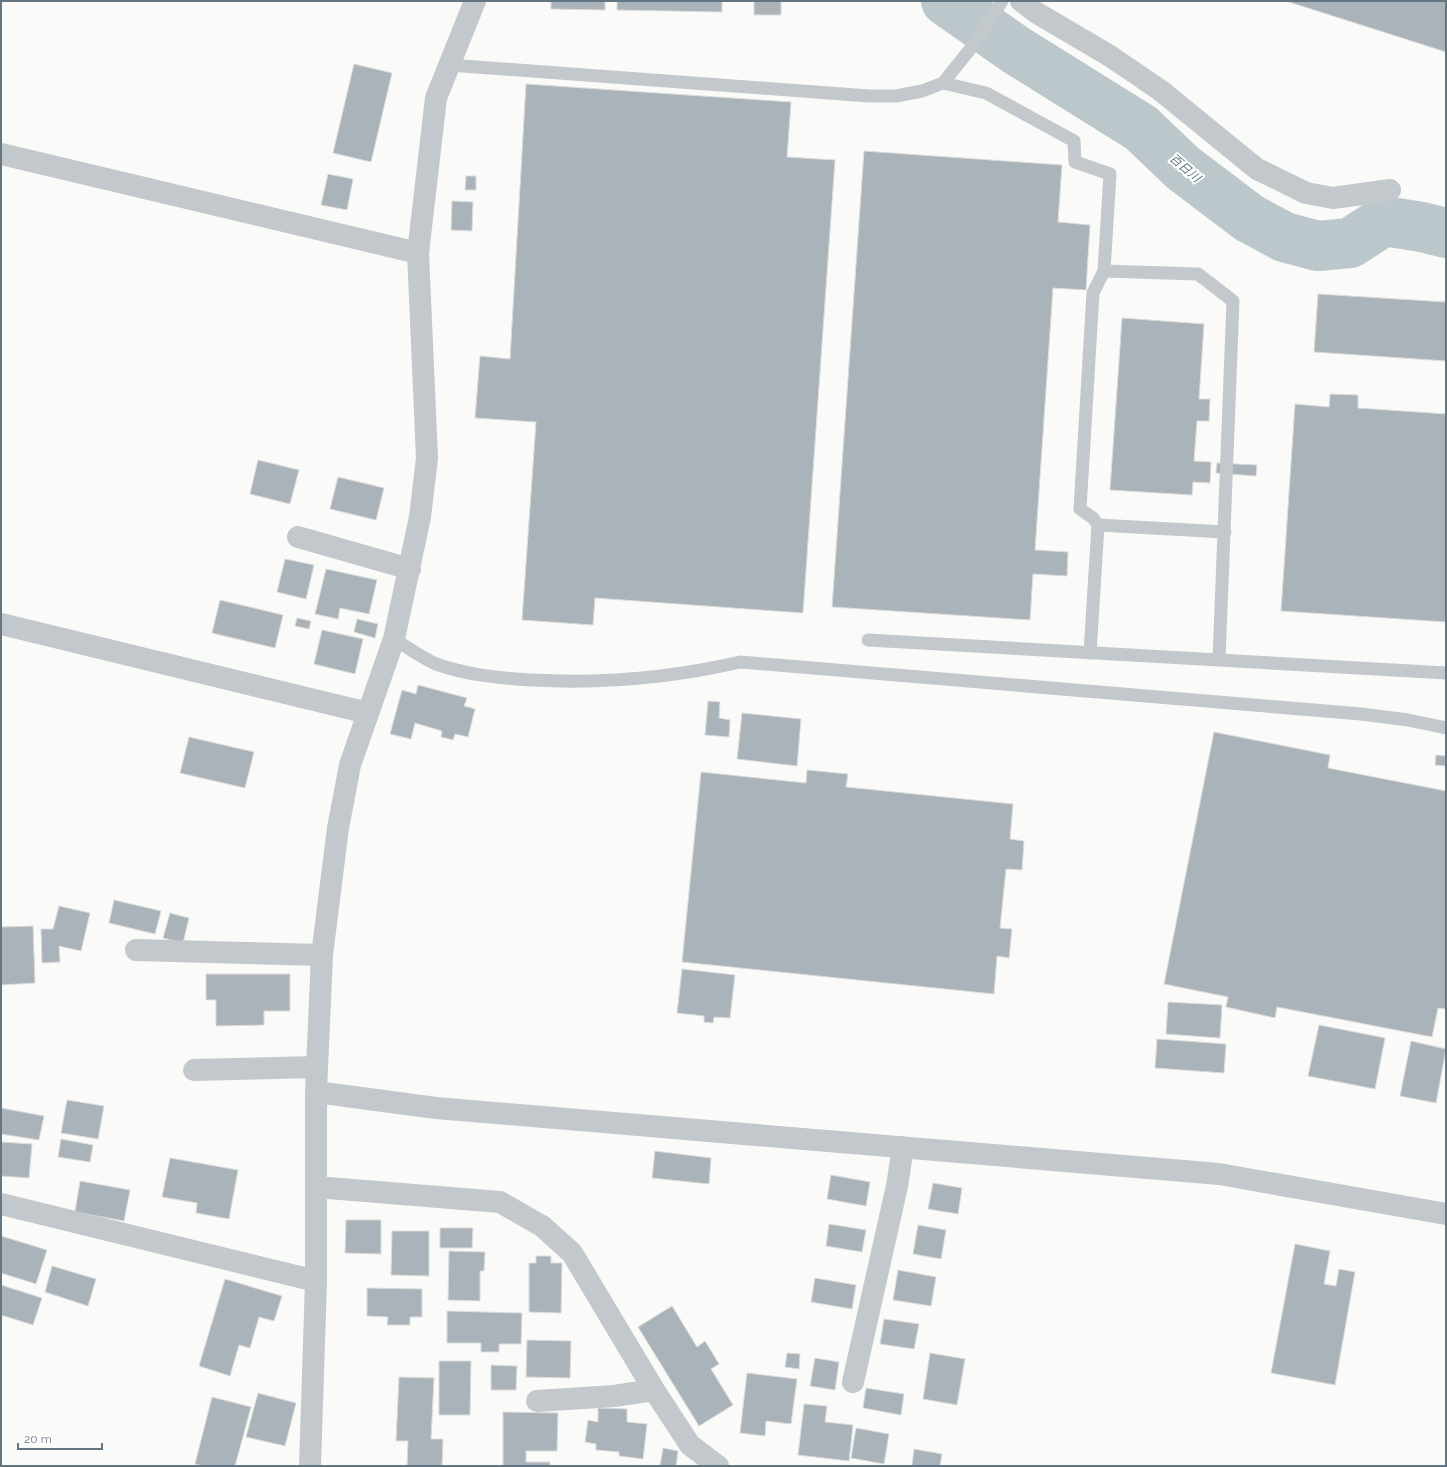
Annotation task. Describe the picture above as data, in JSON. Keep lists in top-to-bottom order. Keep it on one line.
{"water":["百日川"],"scale_bar":"20 m"}
